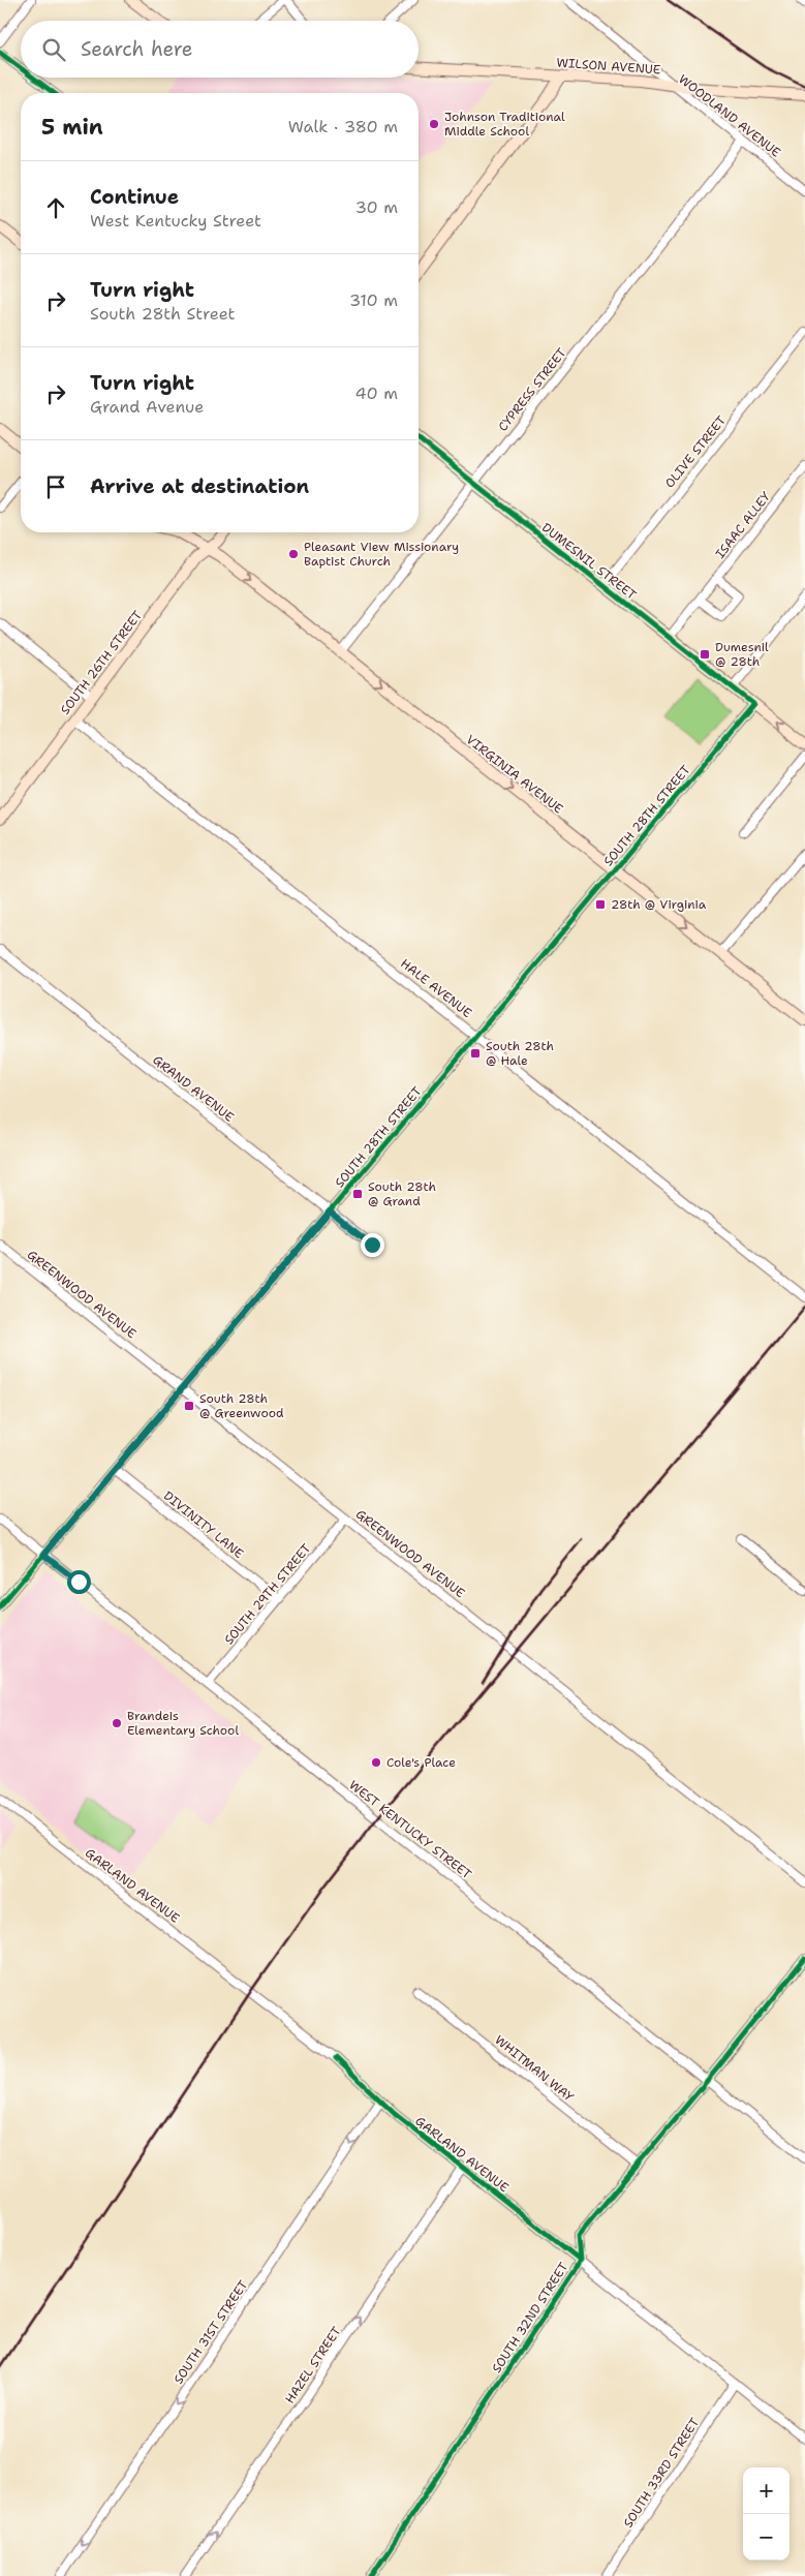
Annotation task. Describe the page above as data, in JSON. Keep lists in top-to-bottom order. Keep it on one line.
{"streets":{"main road":["WILSON AVENUE","DUMESNIL STREET","SOUTH 26TH STREET","VIRGINIA AVENUE"],"street":["WOODLAND AVENUE","CYPRESS STREET","OLIVE STREET","ISAAC ALLEY","SOUTH 28TH STREET","HALE AVENUE","GRAND AVENUE","GREENWOOD AVENUE","DIVINITY LANE","SOUTH 29TH STREET","WEST KENTUCKY STREET","GARLAND AVENUE","WHITMAN WAY","SOUTH 32ND STREET","SOUTH 31ST STREET","HAZEL STREET","SOUTH 33RD STREET"]},"crossings":[["WILSON AVENUE","WOODLAND AVENUE"],["WOODLAND AVENUE","CYPRESS STREET"],["CYPRESS STREET","DUMESNIL STREET"],["CYPRESS STREET","VIRGINIA AVENUE"],["OLIVE STREET","DUMESNIL STREET"],["ISAAC ALLEY","DUMESNIL STREET"],["DUMESNIL STREET","SOUTH 28TH STREET"],["SOUTH 26TH STREET","VIRGINIA AVENUE"],["SOUTH 26TH STREET","HALE AVENUE"],["VIRGINIA AVENUE","SOUTH 28TH STREET"],["SOUTH 28TH STREET","HALE AVENUE"],["SOUTH 28TH STREET","GRAND AVENUE"],["SOUTH 28TH STREET","GREENWOOD AVENUE"],["SOUTH 28TH STREET","DIVINITY LANE"],["SOUTH 28TH STREET","WEST KENTUCKY STREET"],["GREENWOOD AVENUE","SOUTH 29TH STREET"],["DIVINITY LANE","SOUTH 29TH STREET"],["SOUTH 29TH STREET","WEST KENTUCKY STREET"],["WEST KENTUCKY STREET","SOUTH 32ND STREET"],["GARLAND AVENUE","SOUTH 32ND STREET"],["GARLAND AVENUE","SOUTH 31ST STREET"],["GARLAND AVENUE","HAZEL STREET"],["GARLAND AVENUE","SOUTH 33RD STREET"],["WHITMAN WAY","SOUTH 32ND STREET"]],"one_way":["VIRGINIA AVENUE","SOUTH 31ST STREET","HAZEL STREET"],"places":{"other":["Johnson Traditional Middle School","Pleasant View Missionary Baptist Church","Brandeis Elementary School","Cole's Place"],"transit":["Dumesnil @ 28th","28th @ Virginia","South 28th @ Hale","South 28th @ Grand","South 28th @ Greenwood"]},"page":{"search":"Search here","heading":["5 min","Walk · 380 m"],"list":[["Continue","West Kentucky Street","30 m"],["Turn right","South 28th Street","310 m"],["Turn right","Grand Avenue","40 m"],"Arrive at destination"],"map_buttons":["+","−"]}}
